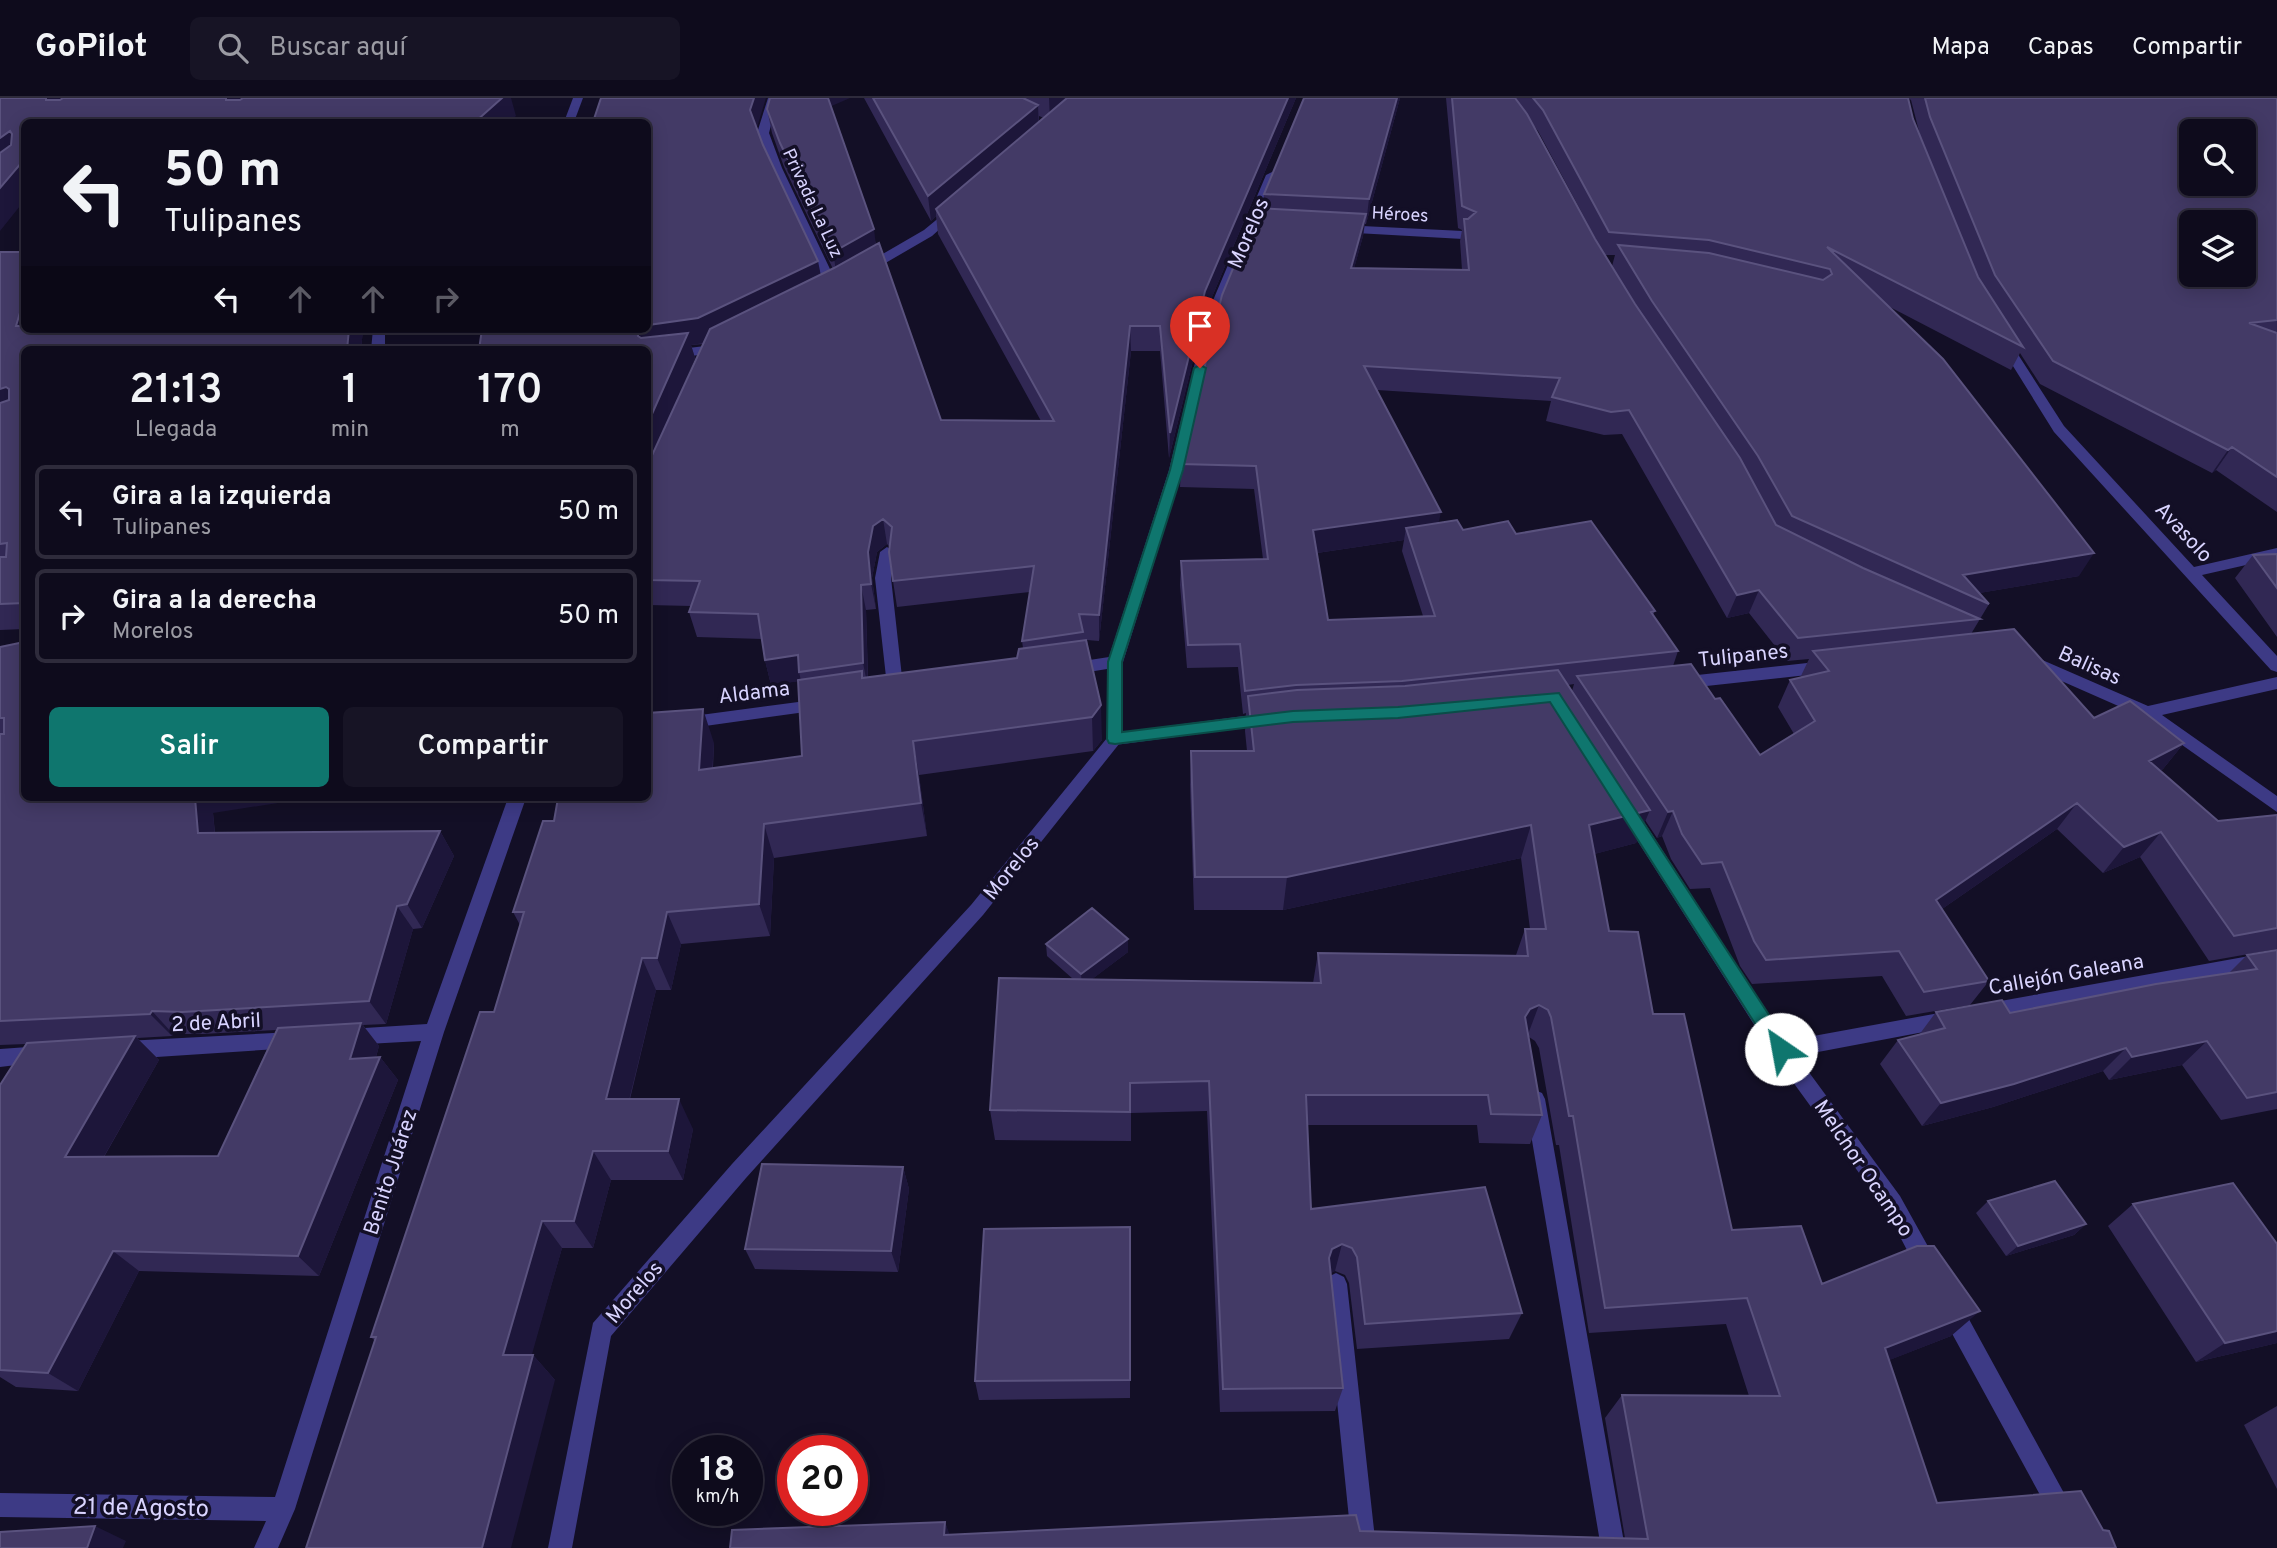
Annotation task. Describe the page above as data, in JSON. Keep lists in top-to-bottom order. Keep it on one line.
{"streets":{"street":["Privada La Luz","Héroes","Morelos","Avasolo","Tulipanes","Balisas","Aldama","Callejón Galeana","2 de Abril","Melchor Ocampo","Benito Juárez","21 de Agosto"]},"crossings":[["Callejón Galeana","Melchor Ocampo"],["2 de Abril","Benito Juárez"],["Benito Juárez","21 de Agosto"]],"page":{"header":"GoPilot","search":"Buscar aquí","nav":["Mapa","Capas","Compartir"],"turn":["50 m","Tulipanes"],"eta":["21:13","Llegada","1","min","170","m"],"list":[{"name":"Gira a la izquierda","note":"Tulipanes","value":"50 m"},{"name":"Gira a la derecha","note":"Morelos","value":"50 m"}],"buttons":["Salir","Compartir"],"speed":"18 km/h","limit":"20"}}
